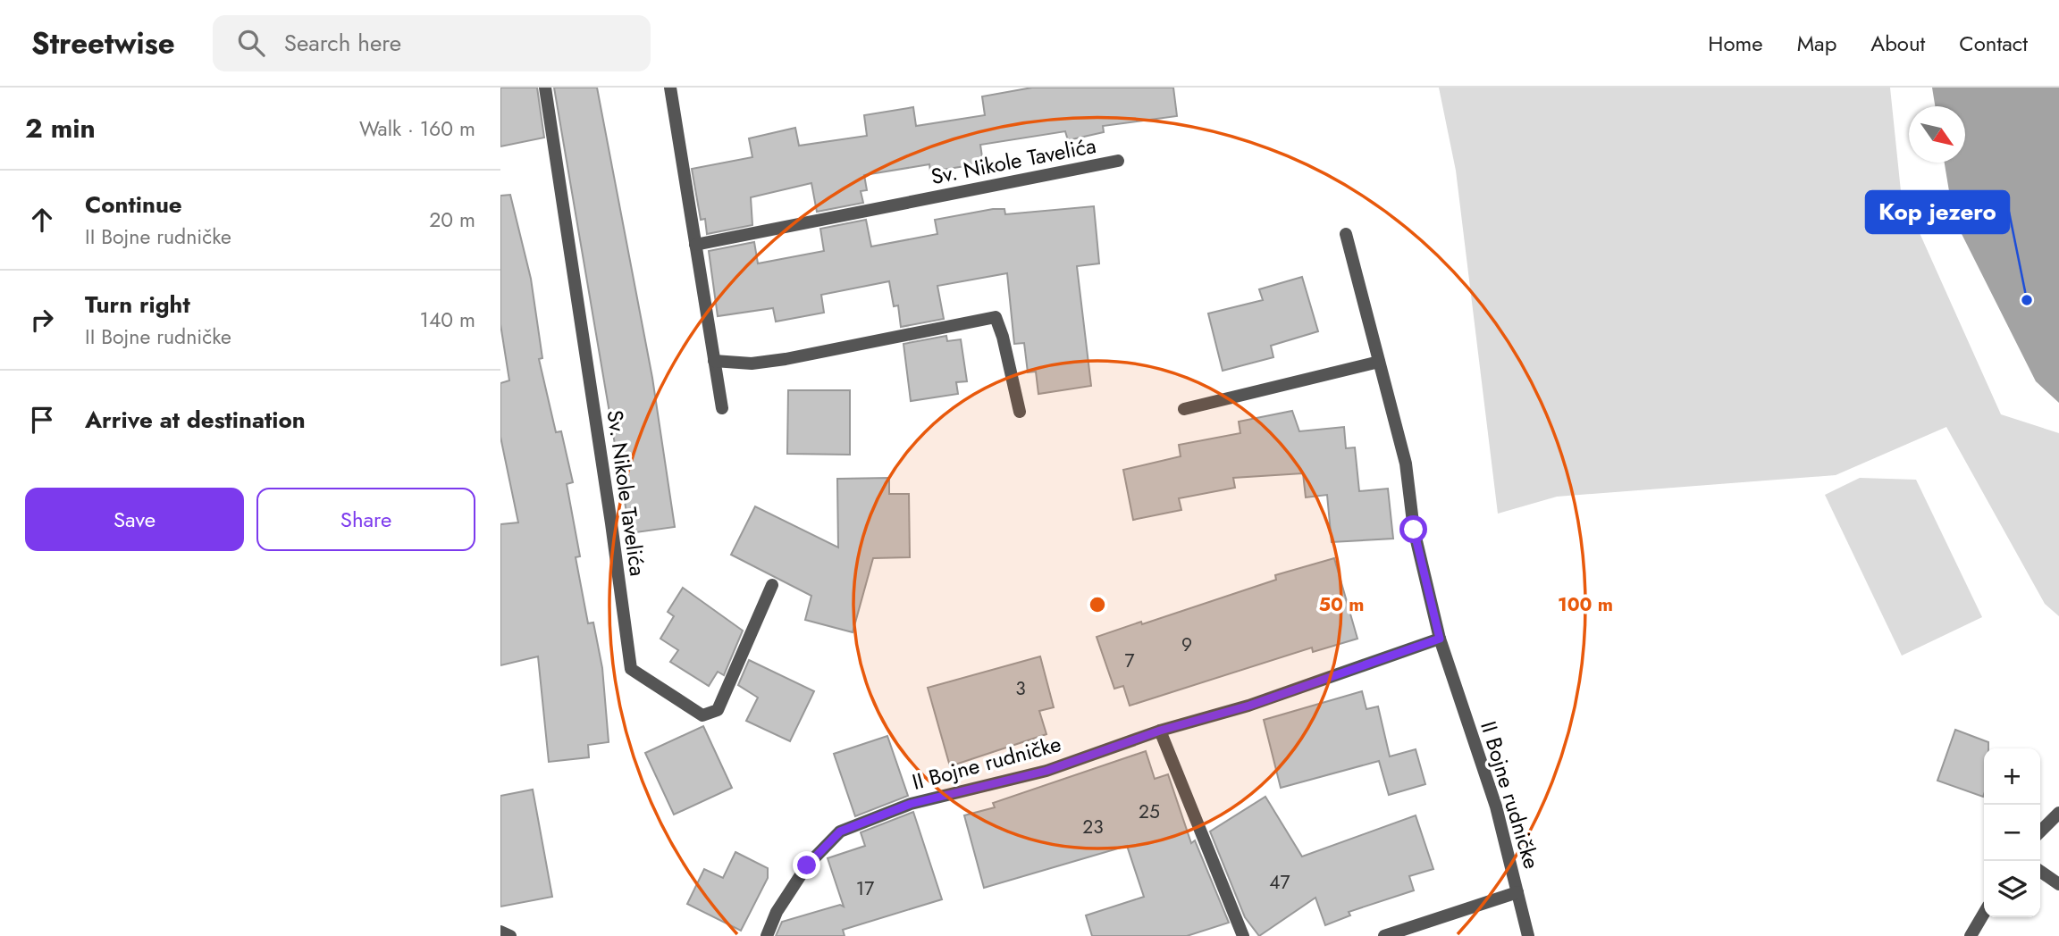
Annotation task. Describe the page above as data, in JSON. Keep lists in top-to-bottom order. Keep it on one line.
{"streets":{"street":["Sv. Nikole Tavelića","II Bojne rudničke"]},"places":["Kop jezero"],"house_numbers":["9","7","3","25","23","47","17"],"north":"bottom right","page":{"header":"Streetwise","search":"Search here","nav":["Home","Map","About","Contact"],"heading":["2 min","Walk · 160 m"],"list":[["Continue","II Bojne rudničke","20 m"],["Turn right","II Bojne rudničke","140 m"],"Arrive at destination"],"buttons":["Save","Share"],"map_buttons":["+","−"]},"rings":["50 m","100 m"]}
